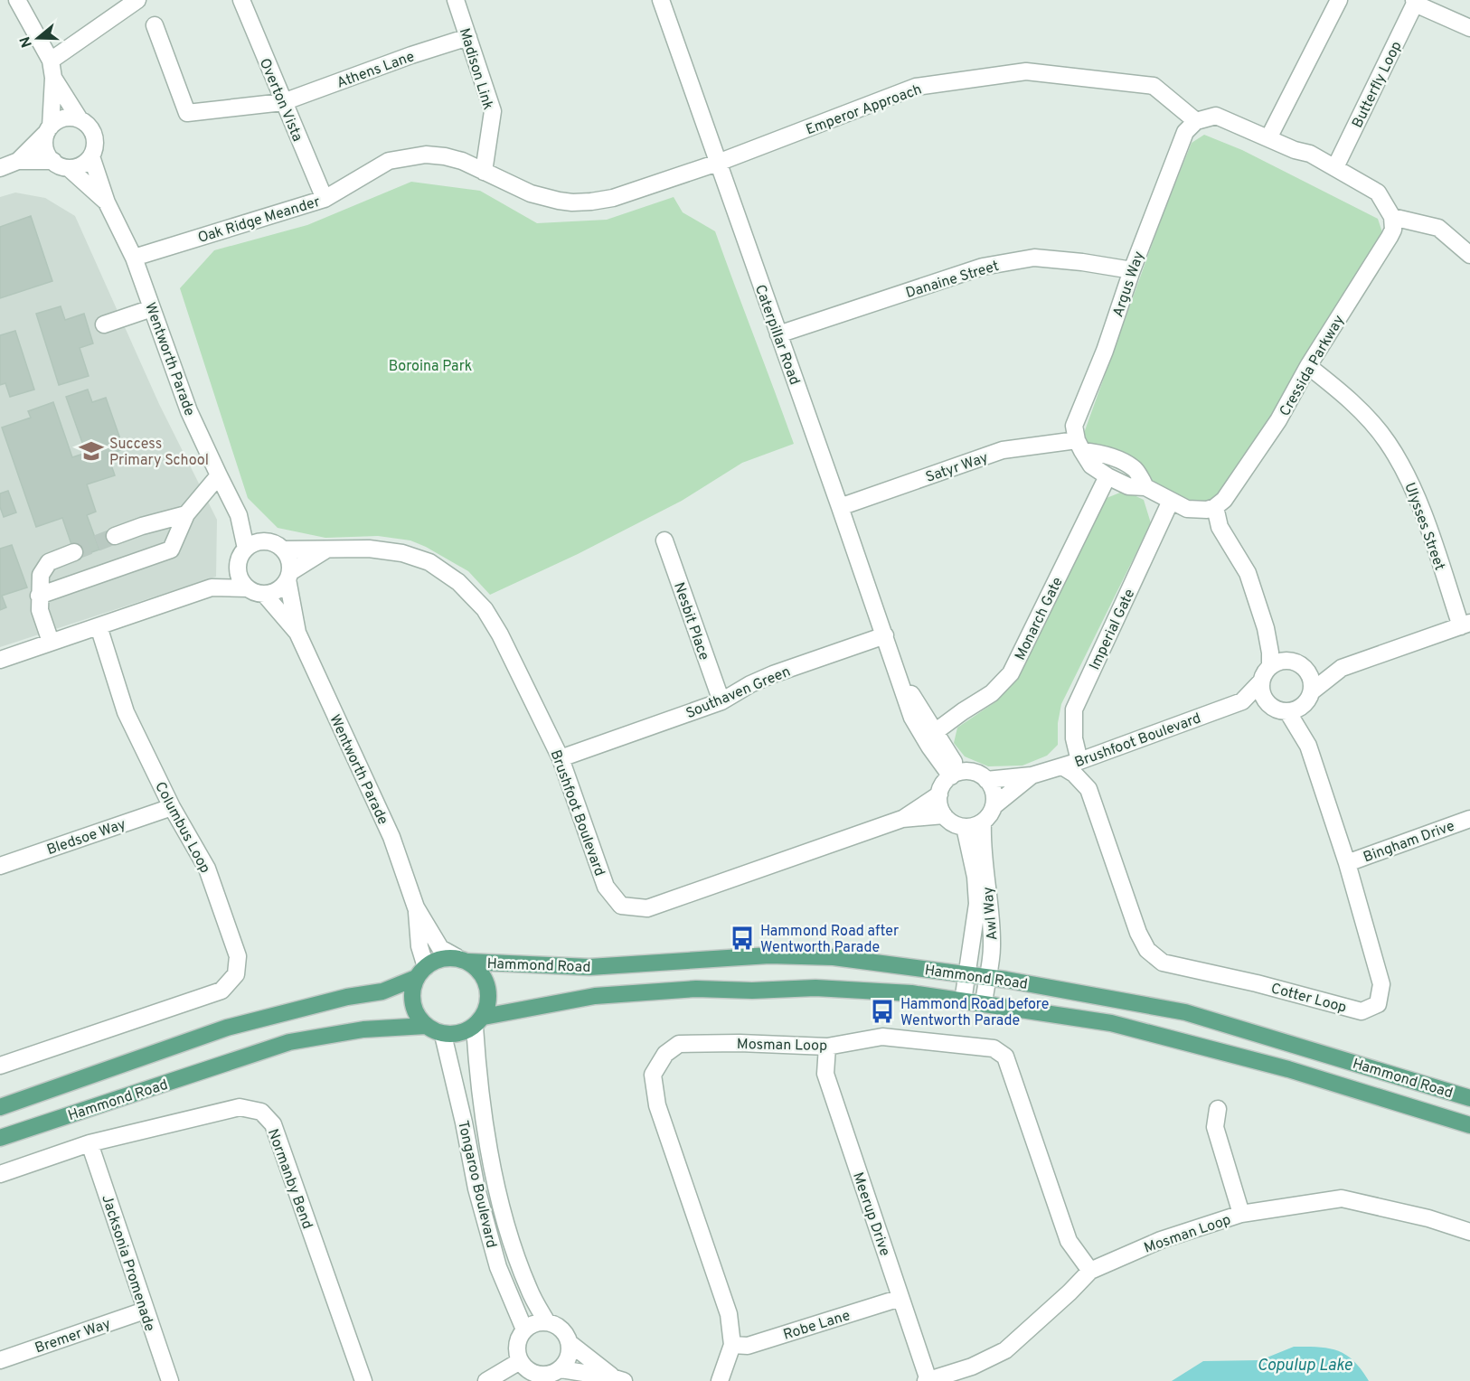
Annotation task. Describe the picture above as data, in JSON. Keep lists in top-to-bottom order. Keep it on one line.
{"streets":{"main road":["Hammond Road"],"street":["Athens Lane","Madison Link","Butterfly Loop","Overton Vista","Emperor Approach","Oak Ridge Meander","Danaine Street","Argus Way","Caterpillar Road","Wentworth Parade","Cressida Parkway","Satyr Way","Ulysses Street","Monarch Gate","Nesbit Place","Imperial Gate","Southaven Green","Brushfoot Boulevard","Columbus Loop","Bledsoe Way","Bingham Drive","Awl Way","Cotter Loop","Mosman Loop","Normanby Bend","Tongaroo Boulevard","Meerup Drive","Jacksonia Promenade","Robe Lane","Bremer Way"]},"crossings":[["Athens Lane","Madison Link"],["Athens Lane","Overton Vista"],["Madison Link","Oak Ridge Meander"],["Overton Vista","Oak Ridge Meander"],["Emperor Approach","Oak Ridge Meander"],["Emperor Approach","Argus Way"],["Emperor Approach","Caterpillar Road"],["Oak Ridge Meander","Caterpillar Road"],["Oak Ridge Meander","Wentworth Parade"],["Danaine Street","Argus Way"],["Danaine Street","Caterpillar Road"],["Argus Way","Satyr Way"],["Caterpillar Road","Satyr Way"],["Caterpillar Road","Monarch Gate"],["Caterpillar Road","Southaven Green"],["Caterpillar Road","Brushfoot Boulevard"],["Caterpillar Road","Awl Way"],["Wentworth Parade","Brushfoot Boulevard"],["Wentworth Parade","Hammond Road"],["Wentworth Parade","Tongaroo Boulevard"],["Cressida Parkway","Ulysses Street"],["Nesbit Place","Southaven Green"],["Imperial Gate","Brushfoot Boulevard"],["Southaven Green","Brushfoot Boulevard"],["Brushfoot Boulevard","Awl Way"],["Brushfoot Boulevard","Cotter Loop"],["Columbus Loop","Bledsoe Way"],["Bingham Drive","Cotter Loop"],["Awl Way","Hammond Road"],["Hammond Road","Tongaroo Boulevard"],["Mosman Loop","Meerup Drive"],["Mosman Loop","Robe Lane"],["Normanby Bend","Jacksonia Promenade"],["Meerup Drive","Robe Lane"],["Jacksonia Promenade","Bremer Way"]],"water":["Copulup Lake"],"parks":["Boroina Park"],"places":{"school or university":["Success Primary School"],"bus stop":["Hammond Road after Wentworth Parade","Hammond Road before Wentworth Parade"]},"north":"left"}
